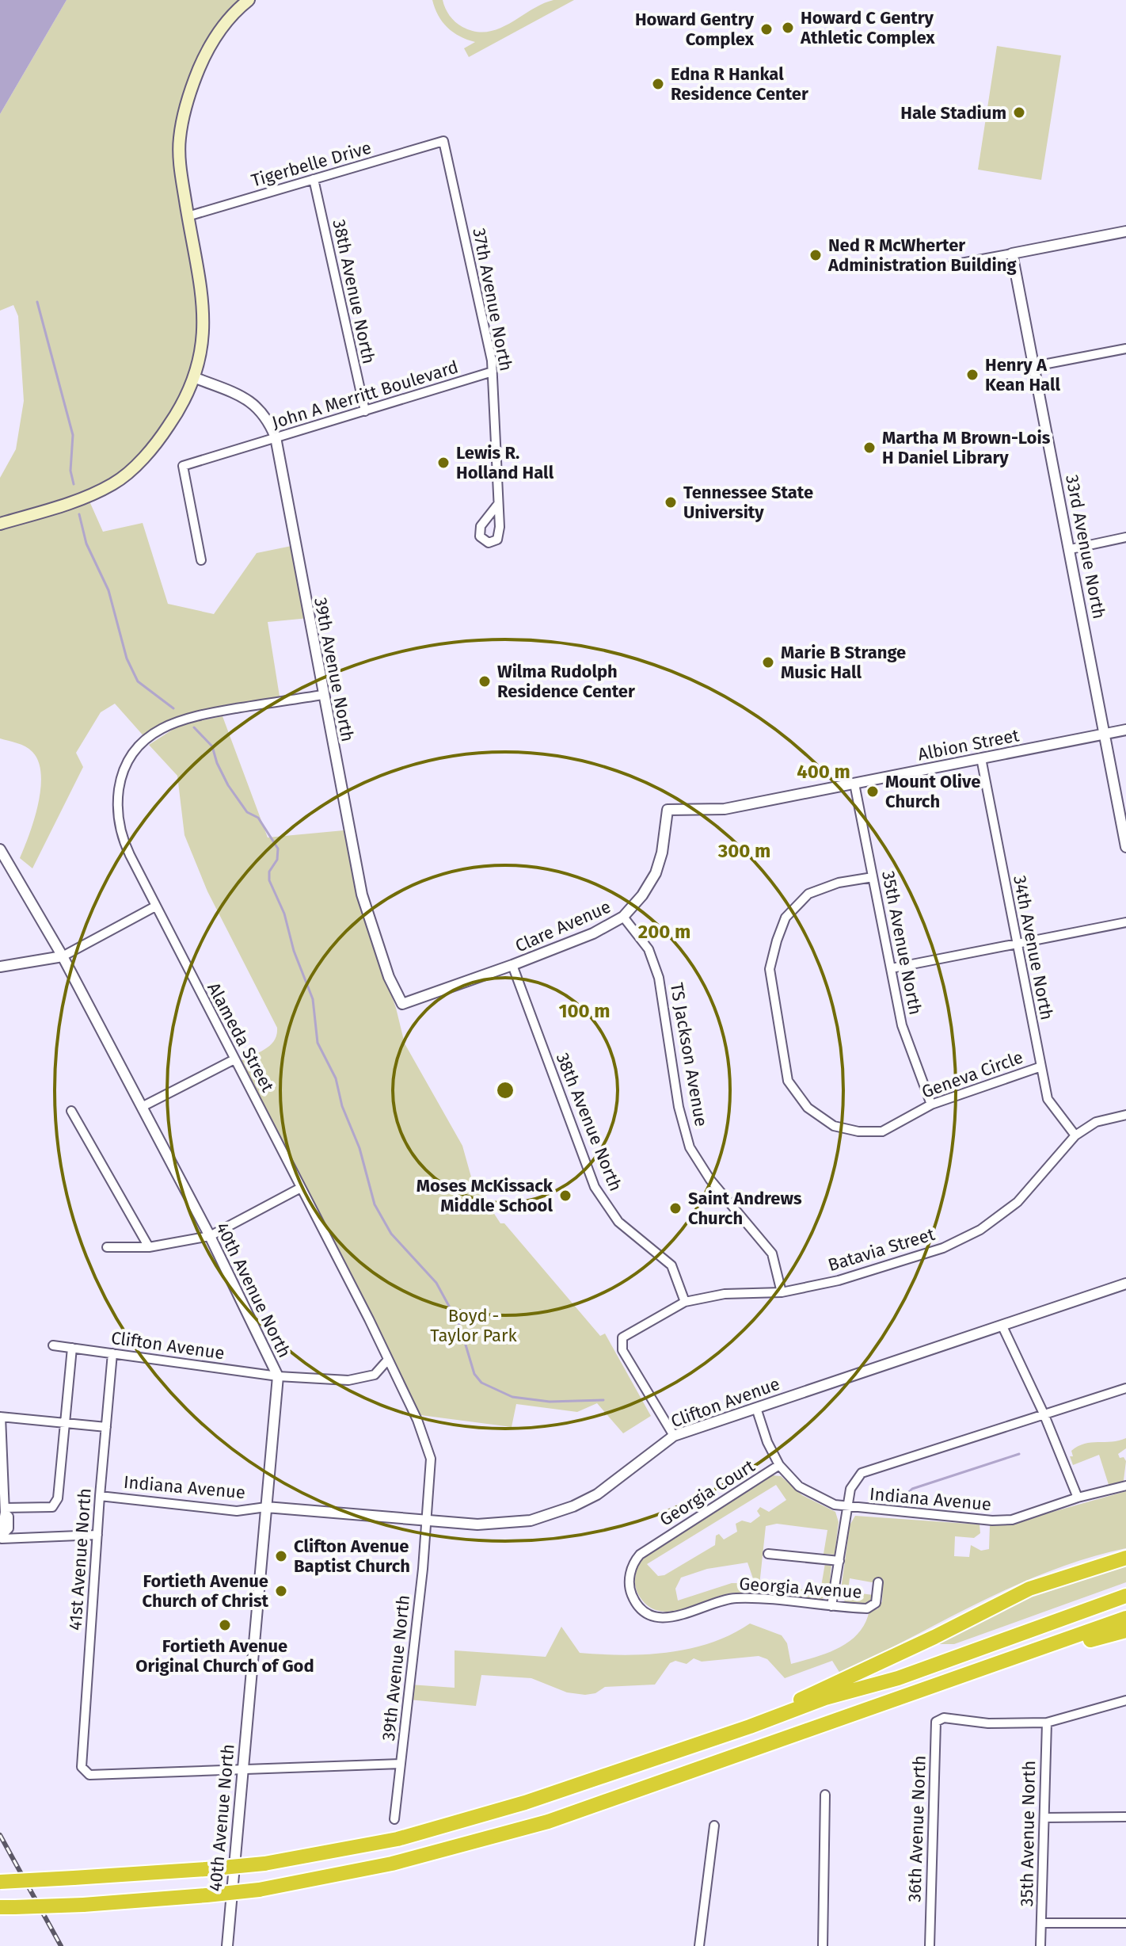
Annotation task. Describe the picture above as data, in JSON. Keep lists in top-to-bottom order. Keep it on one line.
{"streets":{"street":["Tigerbelle Drive","38th Avenue North","37th Avenue North","John A Merritt Boulevard","33rd Avenue North","39th Avenue North","Albion Street","Clare Avenue","35th Avenue North","34th Avenue North","Alameda Street","TS Jackson Avenue","Geneva Circle","Batavia Street","40th Avenue North","Clifton Avenue","Indiana Avenue","Georgia Court","41st Avenue North","Georgia Avenue","36th Avenue North"]},"crossings":[["Tigerbelle Drive","38th Avenue North"],["Tigerbelle Drive","37th Avenue North"],["38th Avenue North","John A Merritt Boulevard"],["38th Avenue North","Clare Avenue"],["38th Avenue North","Batavia Street"],["37th Avenue North","John A Merritt Boulevard"],["John A Merritt Boulevard","39th Avenue North"],["33rd Avenue North","Albion Street"],["39th Avenue North","Clare Avenue"],["39th Avenue North","Alameda Street"],["39th Avenue North","Clifton Avenue"],["Albion Street","Clare Avenue"],["Albion Street","35th Avenue North"],["Albion Street","34th Avenue North"],["Clare Avenue","TS Jackson Avenue"],["35th Avenue North","Geneva Circle"],["35th Avenue North","36th Avenue North"],["34th Avenue North","Geneva Circle"],["34th Avenue North","Batavia Street"],["Alameda Street","Clifton Avenue"],["TS Jackson Avenue","Batavia Street"],["Batavia Street","Clifton Avenue"],["40th Avenue North","Clifton Avenue"],["40th Avenue North","Indiana Avenue"],["40th Avenue North","41st Avenue North"],["Clifton Avenue","Indiana Avenue"],["Clifton Avenue","Georgia Court"],["Clifton Avenue","41st Avenue North"],["Indiana Avenue","Georgia Court"],["Indiana Avenue","41st Avenue North"],["Georgia Court","Georgia Avenue"]],"parks":["Boyd - Taylor Park"],"places":["Howard C Gentry Athletic Complex","Howard Gentry Complex","Edna R Hankal Residence Center","Hale Stadium","Ned R McWherter Administration Building","Henry A Kean Hall","Martha M Brown-Lois H Daniel Library","Lewis R. Holland Hall","Tennessee State University","Marie B Strange Music Hall","Wilma Rudolph Residence Center","Mount Olive Church","Moses McKissack Middle School","Saint Andrews Church","Clifton Avenue Baptist Church","Fortieth Avenue Church of Christ","Fortieth Avenue Original Church of God"],"rings":["400 m","300 m","200 m","100 m"]}
